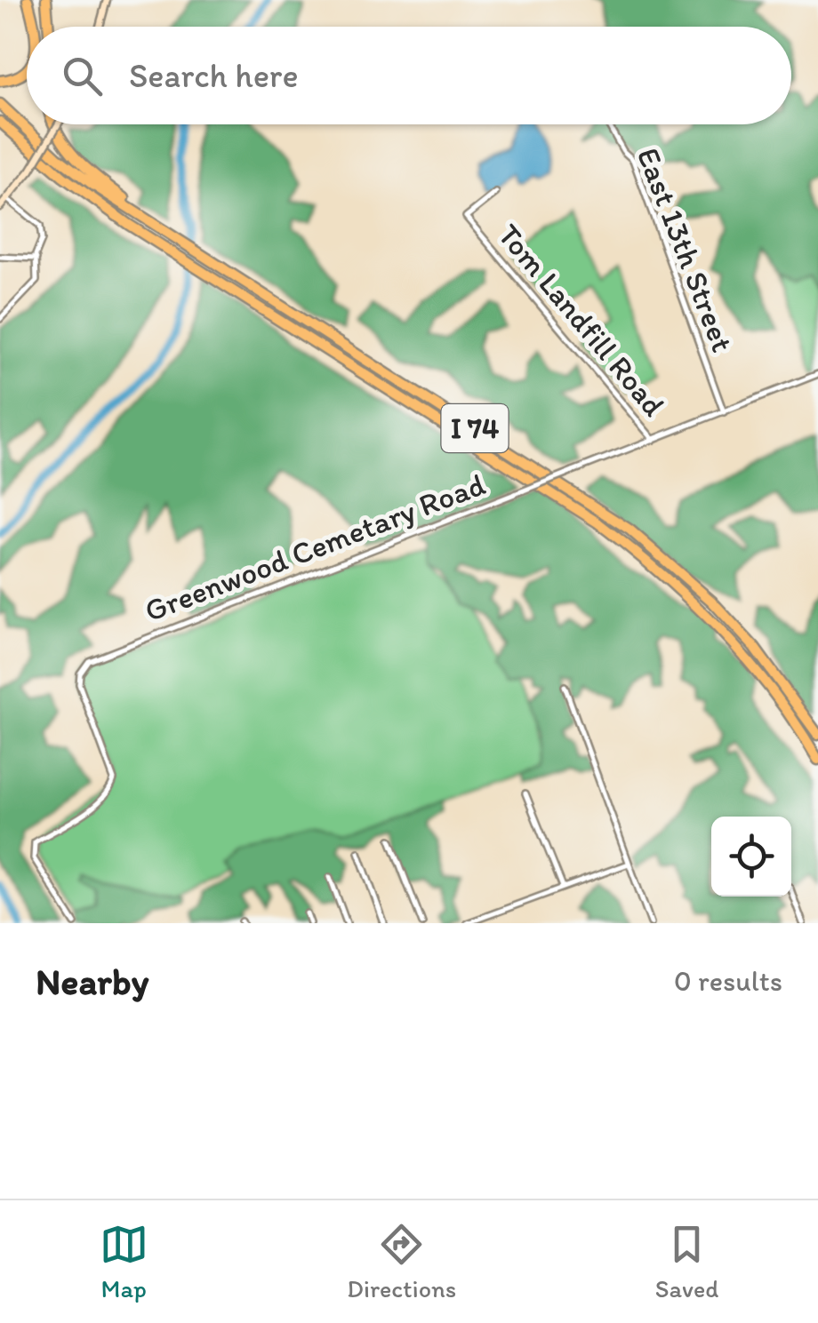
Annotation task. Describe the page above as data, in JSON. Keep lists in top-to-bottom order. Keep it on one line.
{"streets":{"highway":["I 74"],"street":["East 13th Street","Tom Landfill Road","Greenwood Cemetary Road"]},"crossings":[["East 13th Street","Greenwood Cemetary Road"],["Tom Landfill Road","Greenwood Cemetary Road"]],"page":{"search":"Search here","heading":["Nearby","0 results"],"nav":["Map","Directions","Saved"]}}
